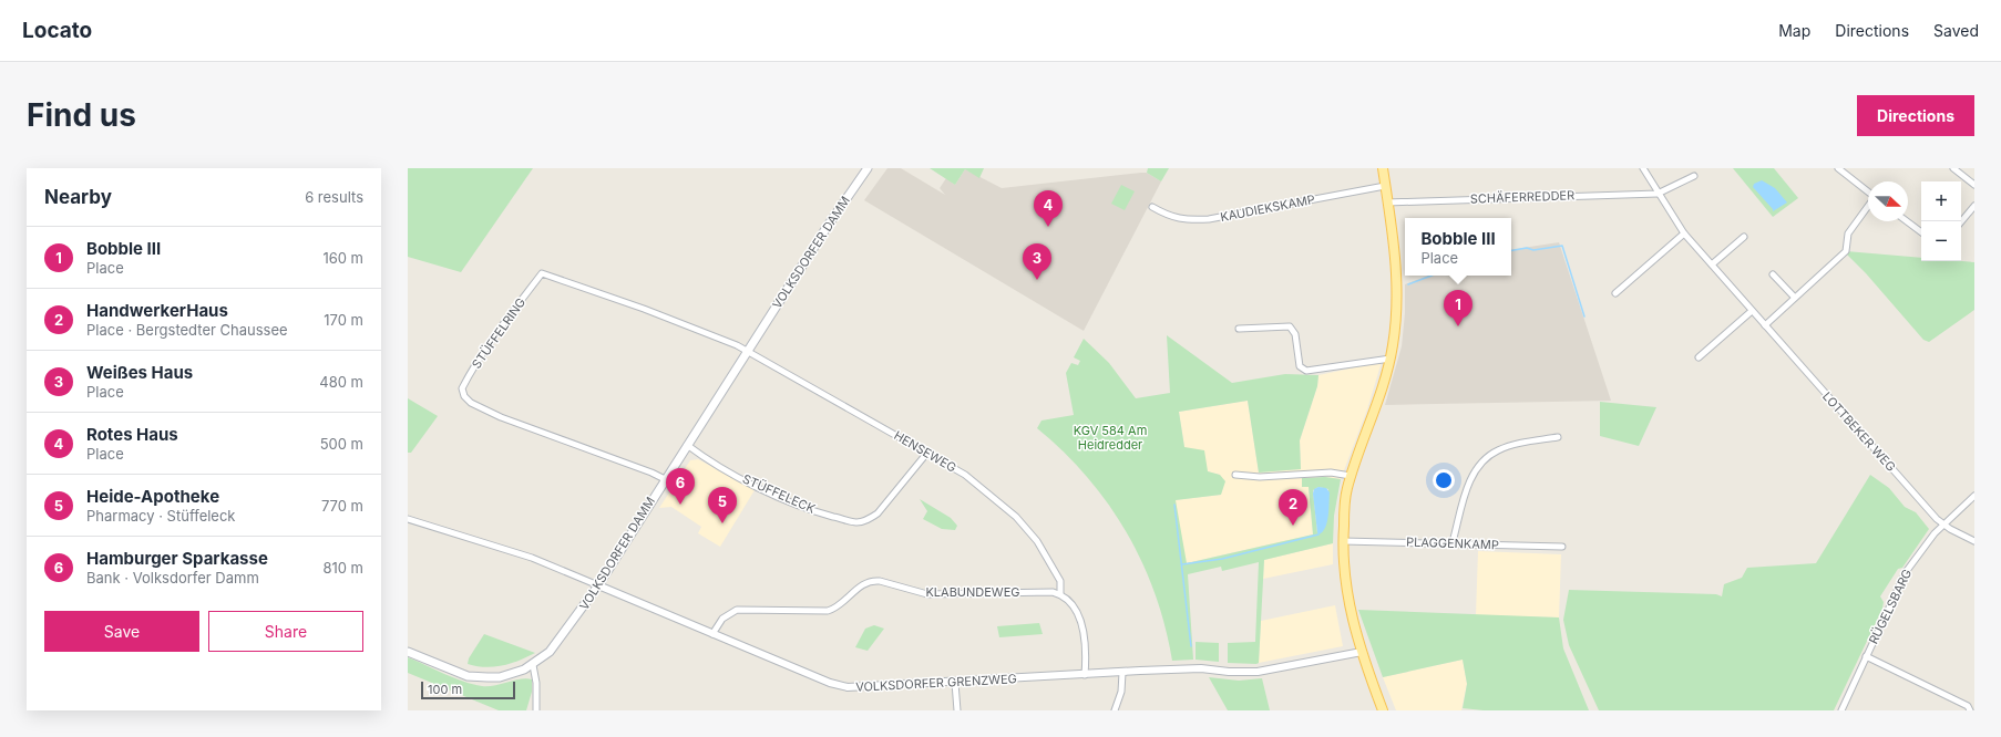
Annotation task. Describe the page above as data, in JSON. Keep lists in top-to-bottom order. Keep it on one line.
{"streets":{"main road":["VOLKSDORFER DAMM"],"street":["SCHÄFERREDDER","KAUDIEKSKAMP","STÜFFELRING","LOTTBEKER WEG","HENSEWEG","STÜFFELECK","PLAGGENKAMP","KLABUNDEWEG","RÜGELSBARG","VOLKSDORFER GRENZWEG"]},"crossings":[["SCHÄFERREDDER","LOTTBEKER WEG"],["VOLKSDORFER DAMM","STÜFFELRING"],["VOLKSDORFER DAMM","HENSEWEG"],["VOLKSDORFER DAMM","STÜFFELECK"],["VOLKSDORFER DAMM","VOLKSDORFER GRENZWEG"],["STÜFFELRING","HENSEWEG"],["LOTTBEKER WEG","RÜGELSBARG"],["HENSEWEG","STÜFFELECK"],["HENSEWEG","KLABUNDEWEG"],["KLABUNDEWEG","VOLKSDORFER GRENZWEG"]],"parks":["KGV 584 Am Heidredder"],"scale_bar":"100 m","north":"right","page":{"header":"Locato","nav":["Map","Directions","Saved"],"buttons":["Directions",["Save","Share"]],"title":"Find us","heading":["Nearby","6 results"],"map_buttons":["+","−"],"pins":["4","3","1","6","5","2"],"popup":["Bobble III","Place"],"list":[{"mark":"1","name":"Bobble III","note":"Place","value":"160 m"},{"mark":"2","name":"HandwerkerHaus","note":"Place · Bergstedter Chaussee","value":"170 m"},{"mark":"3","name":"Weißes Haus","note":"Place","value":"480 m"},{"mark":"4","name":"Rotes Haus","note":"Place","value":"500 m"},{"mark":"5","name":"Heide-Apotheke","note":"Pharmacy · Stüffeleck","value":"770 m"},{"mark":"6","name":"Hamburger Sparkasse","note":"Bank · Volksdorfer Damm","value":"810 m"}],"scale":"100 m"}}
